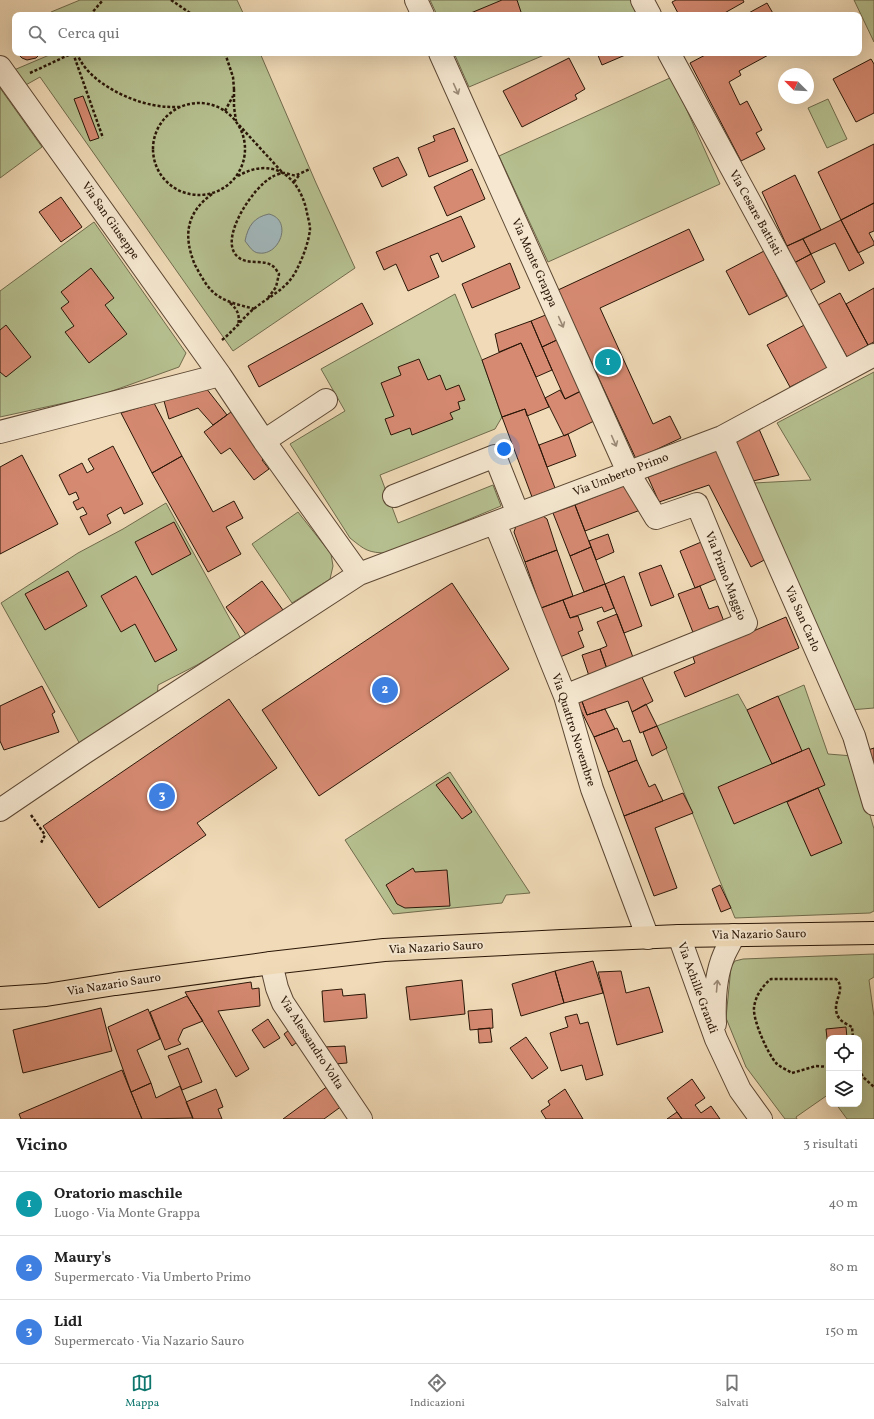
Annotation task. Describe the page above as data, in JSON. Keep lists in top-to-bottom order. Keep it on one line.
{"streets":{"main road":["Via Nazario Sauro"],"street":["Via Cesare Battisti","Via San Giuseppe","Via Monte Grappa","Via Umberto Primo","Via Primo Maggio","Via San Carlo","Via Quattro Novembre","Via Achille Grandi","Via Alessandro Volta"]},"crossings":[["Via Cesare Battisti","Via Umberto Primo"],["Via San Giuseppe","Via Umberto Primo"],["Via Monte Grappa","Via Umberto Primo"],["Via Monte Grappa","Via Primo Maggio"],["Via Umberto Primo","Via Primo Maggio"],["Via Umberto Primo","Via San Carlo"],["Via Umberto Primo","Via Quattro Novembre"],["Via Primo Maggio","Via Quattro Novembre"],["Via Quattro Novembre","Via Nazario Sauro"],["Via Nazario Sauro","Via Achille Grandi"],["Via Nazario Sauro","Via Alessandro Volta"]],"one_way":["Via Monte Grappa"],"north":"top left","page":{"search":"Cerca qui","pins":["1","2","3"],"heading":["Vicino","3 risultati"],"list":[{"mark":"1","name":"Oratorio maschile","note":"Luogo · Via Monte Grappa","value":"40 m"},{"mark":"2","name":"Maury's","note":"Supermercato · Via Umberto Primo","value":"80 m"},{"mark":"3","name":"Lidl","note":"Supermercato · Via Nazario Sauro","value":"150 m"}],"nav":["Mappa","Indicazioni","Salvati"]}}
